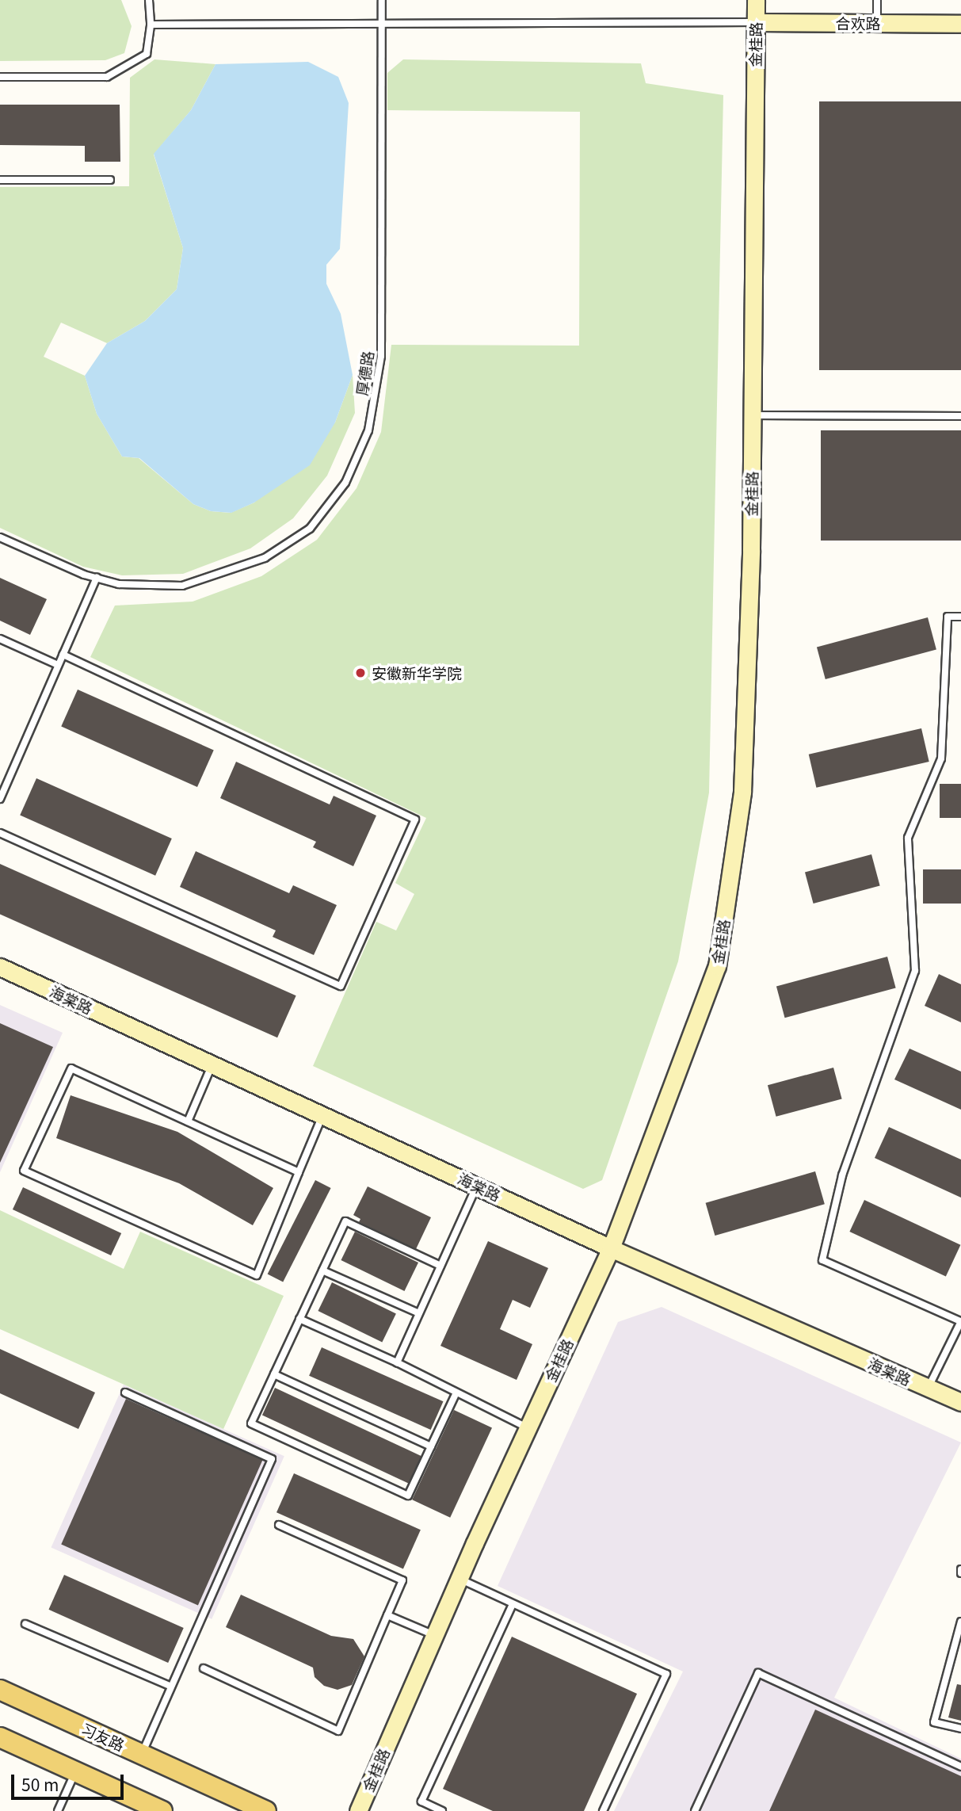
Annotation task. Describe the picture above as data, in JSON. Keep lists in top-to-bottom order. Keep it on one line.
{"streets":{"main road":["习友路"],"street":["合欢路","金桂路","海棠路"],"lane":["厚德路"]},"crossings":[["合欢路","金桂路"],["金桂路","海棠路"]],"places":["安徽新华学院"],"scale_bar":"50 m"}
